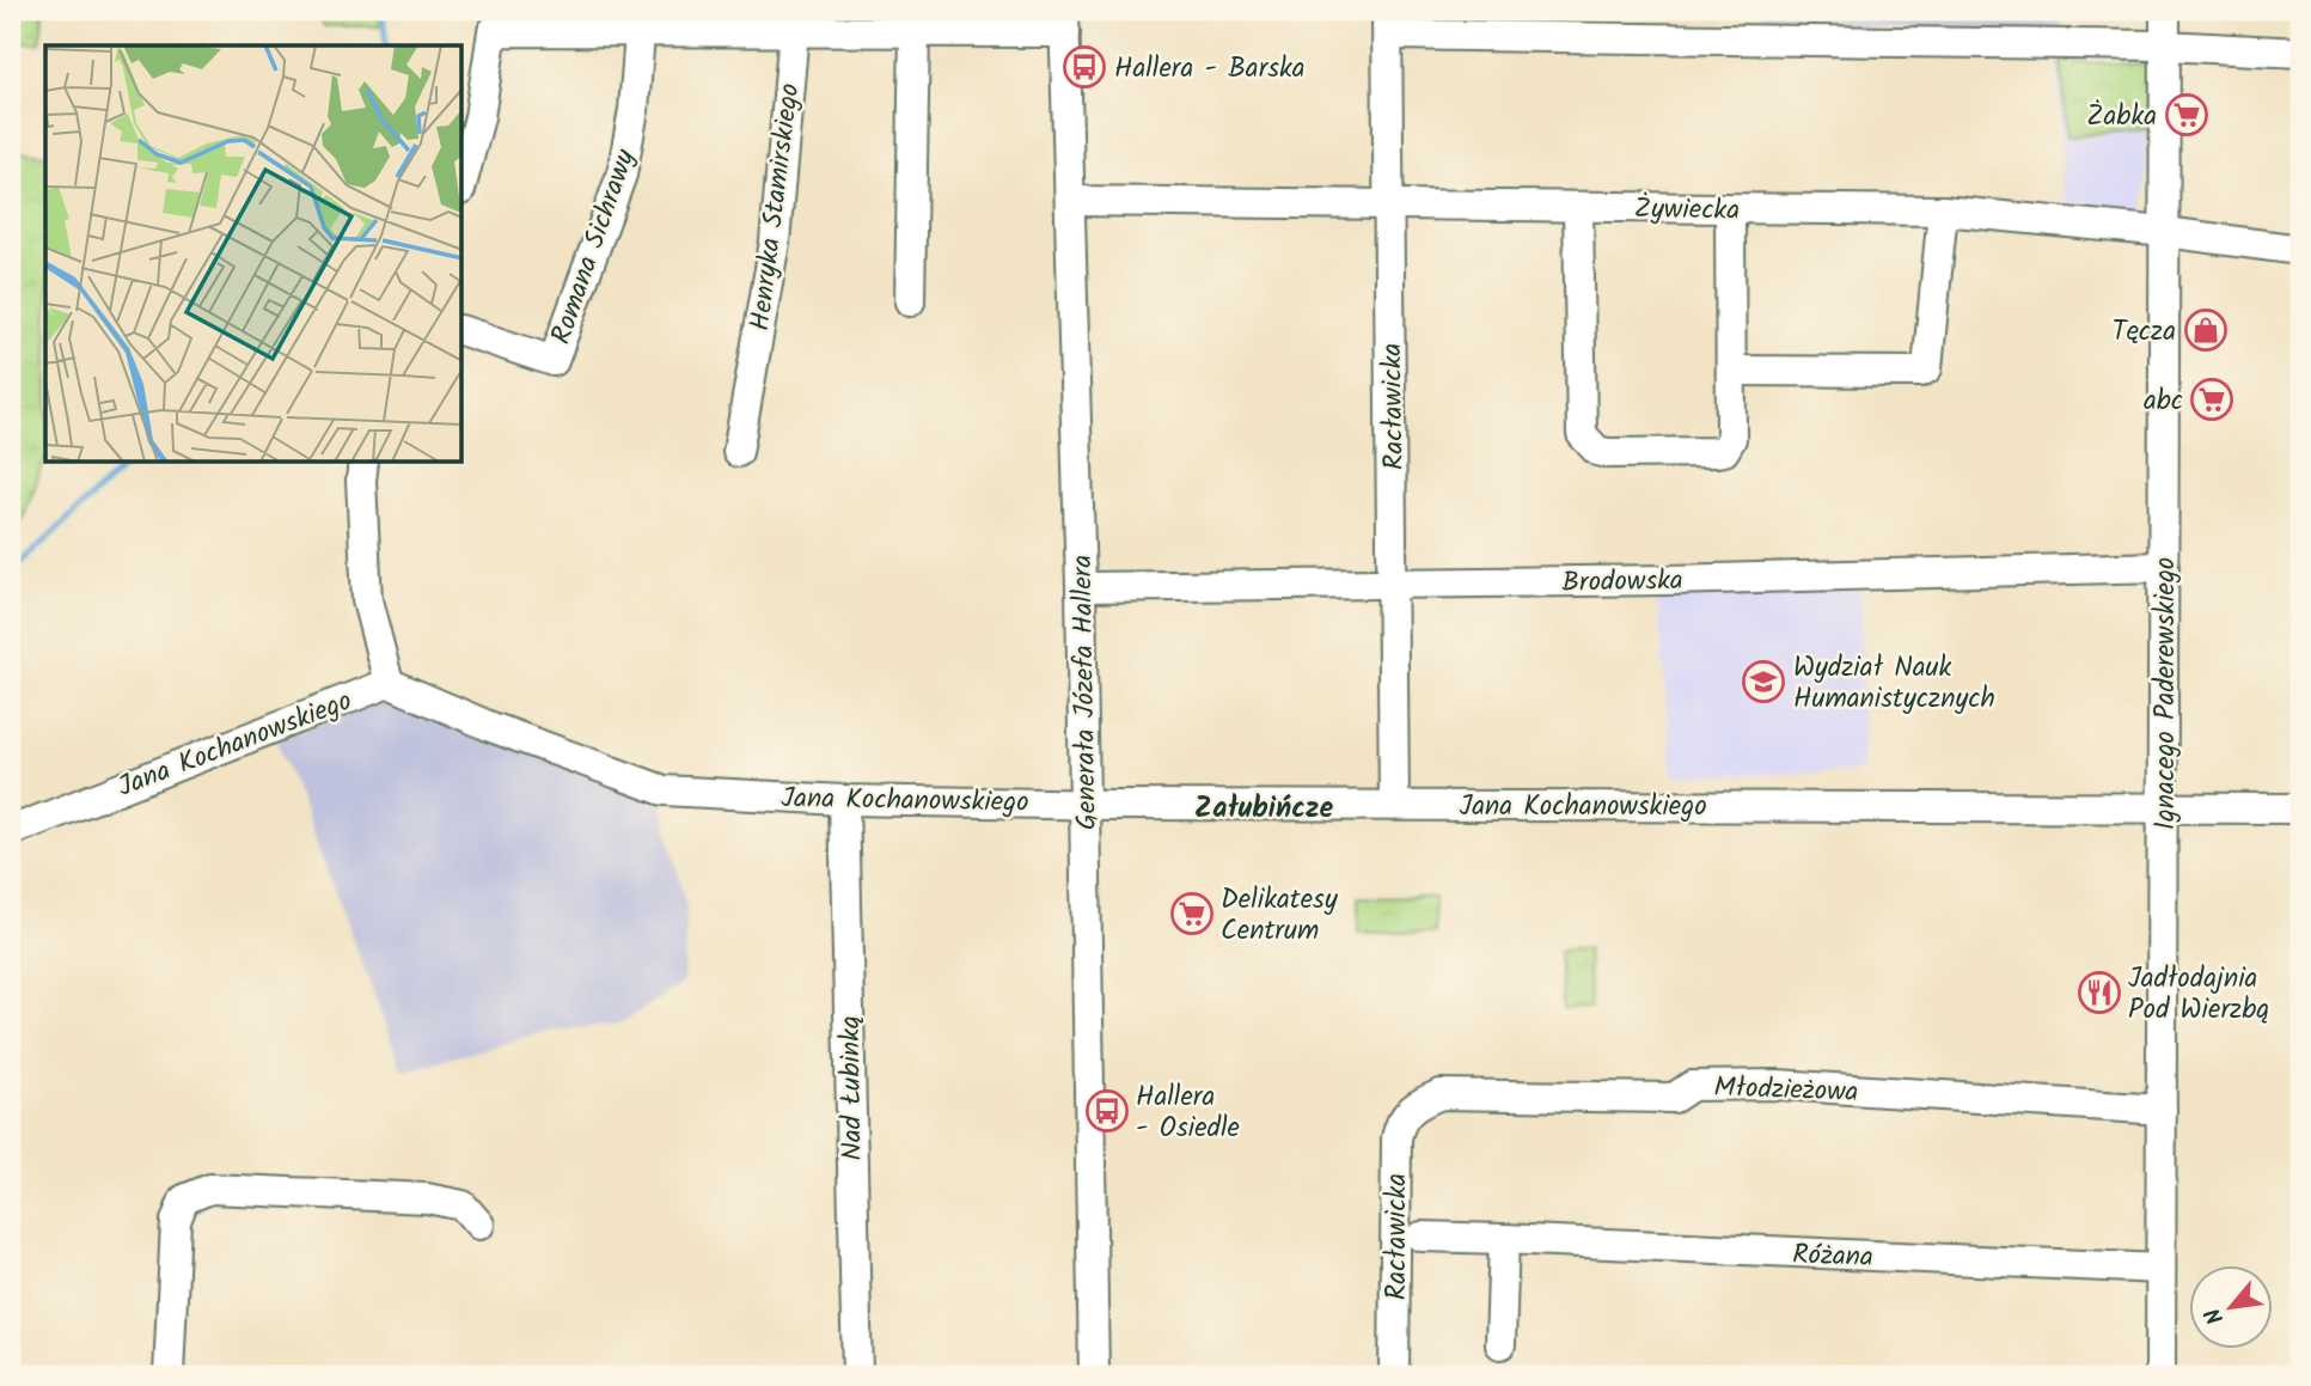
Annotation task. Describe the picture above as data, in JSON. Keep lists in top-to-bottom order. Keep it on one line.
{"streets":{"street":["Henryka Stamirskiego","Żywiecka","Romana Sichrawy","Racławicka","Brodowska","Generała Józefa Hallera","Ignacego Paderewskiego","Jana Kochanowskiego","Nad Łubinką","Młodzieżowa","Różana"]},"crossings":[["Żywiecka","Racławicka"],["Żywiecka","Generała Józefa Hallera"],["Żywiecka","Ignacego Paderewskiego"],["Racławicka","Brodowska"],["Racławicka","Jana Kochanowskiego"],["Racławicka","Młodzieżowa"],["Brodowska","Generała Józefa Hallera"],["Brodowska","Ignacego Paderewskiego"],["Generała Józefa Hallera","Jana Kochanowskiego"],["Ignacego Paderewskiego","Jana Kochanowskiego"],["Ignacego Paderewskiego","Młodzieżowa"],["Ignacego Paderewskiego","Różana"],["Jana Kochanowskiego","Nad Łubinką"]],"districts":["Załubińcze"],"places":{"bus stop":["Hallera - Barska","Hallera - Osiedle"],"supermarket":["Żabka","abc","Delikatesy Centrum"],"shop":["Tęcza"],"school or university":["Wydział Nauk Humanistycznych"],"restaurant":["Jadłodajnia Pod Wierzbą"]},"north":"bottom left"}
